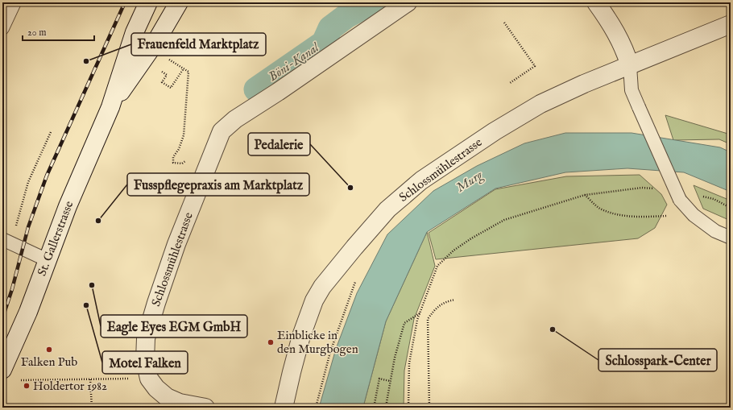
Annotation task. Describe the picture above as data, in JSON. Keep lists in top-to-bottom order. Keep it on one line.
{"streets":{"street":["Schlossmühlestrasse","St. Gallerstrasse"]},"water":["Böni-Kanal","Murg"],"places":["Frauenfeld Marktplatz","Pedalerie","Fusspflegepraxis am Marktplatz","Eagle Eyes EGM GmbH","Motel Falken","Schlosspark-Center","Einblicke in den Murgbogen","Falken Pub","Holdertor 1982"],"scale_bar":"20 m"}
